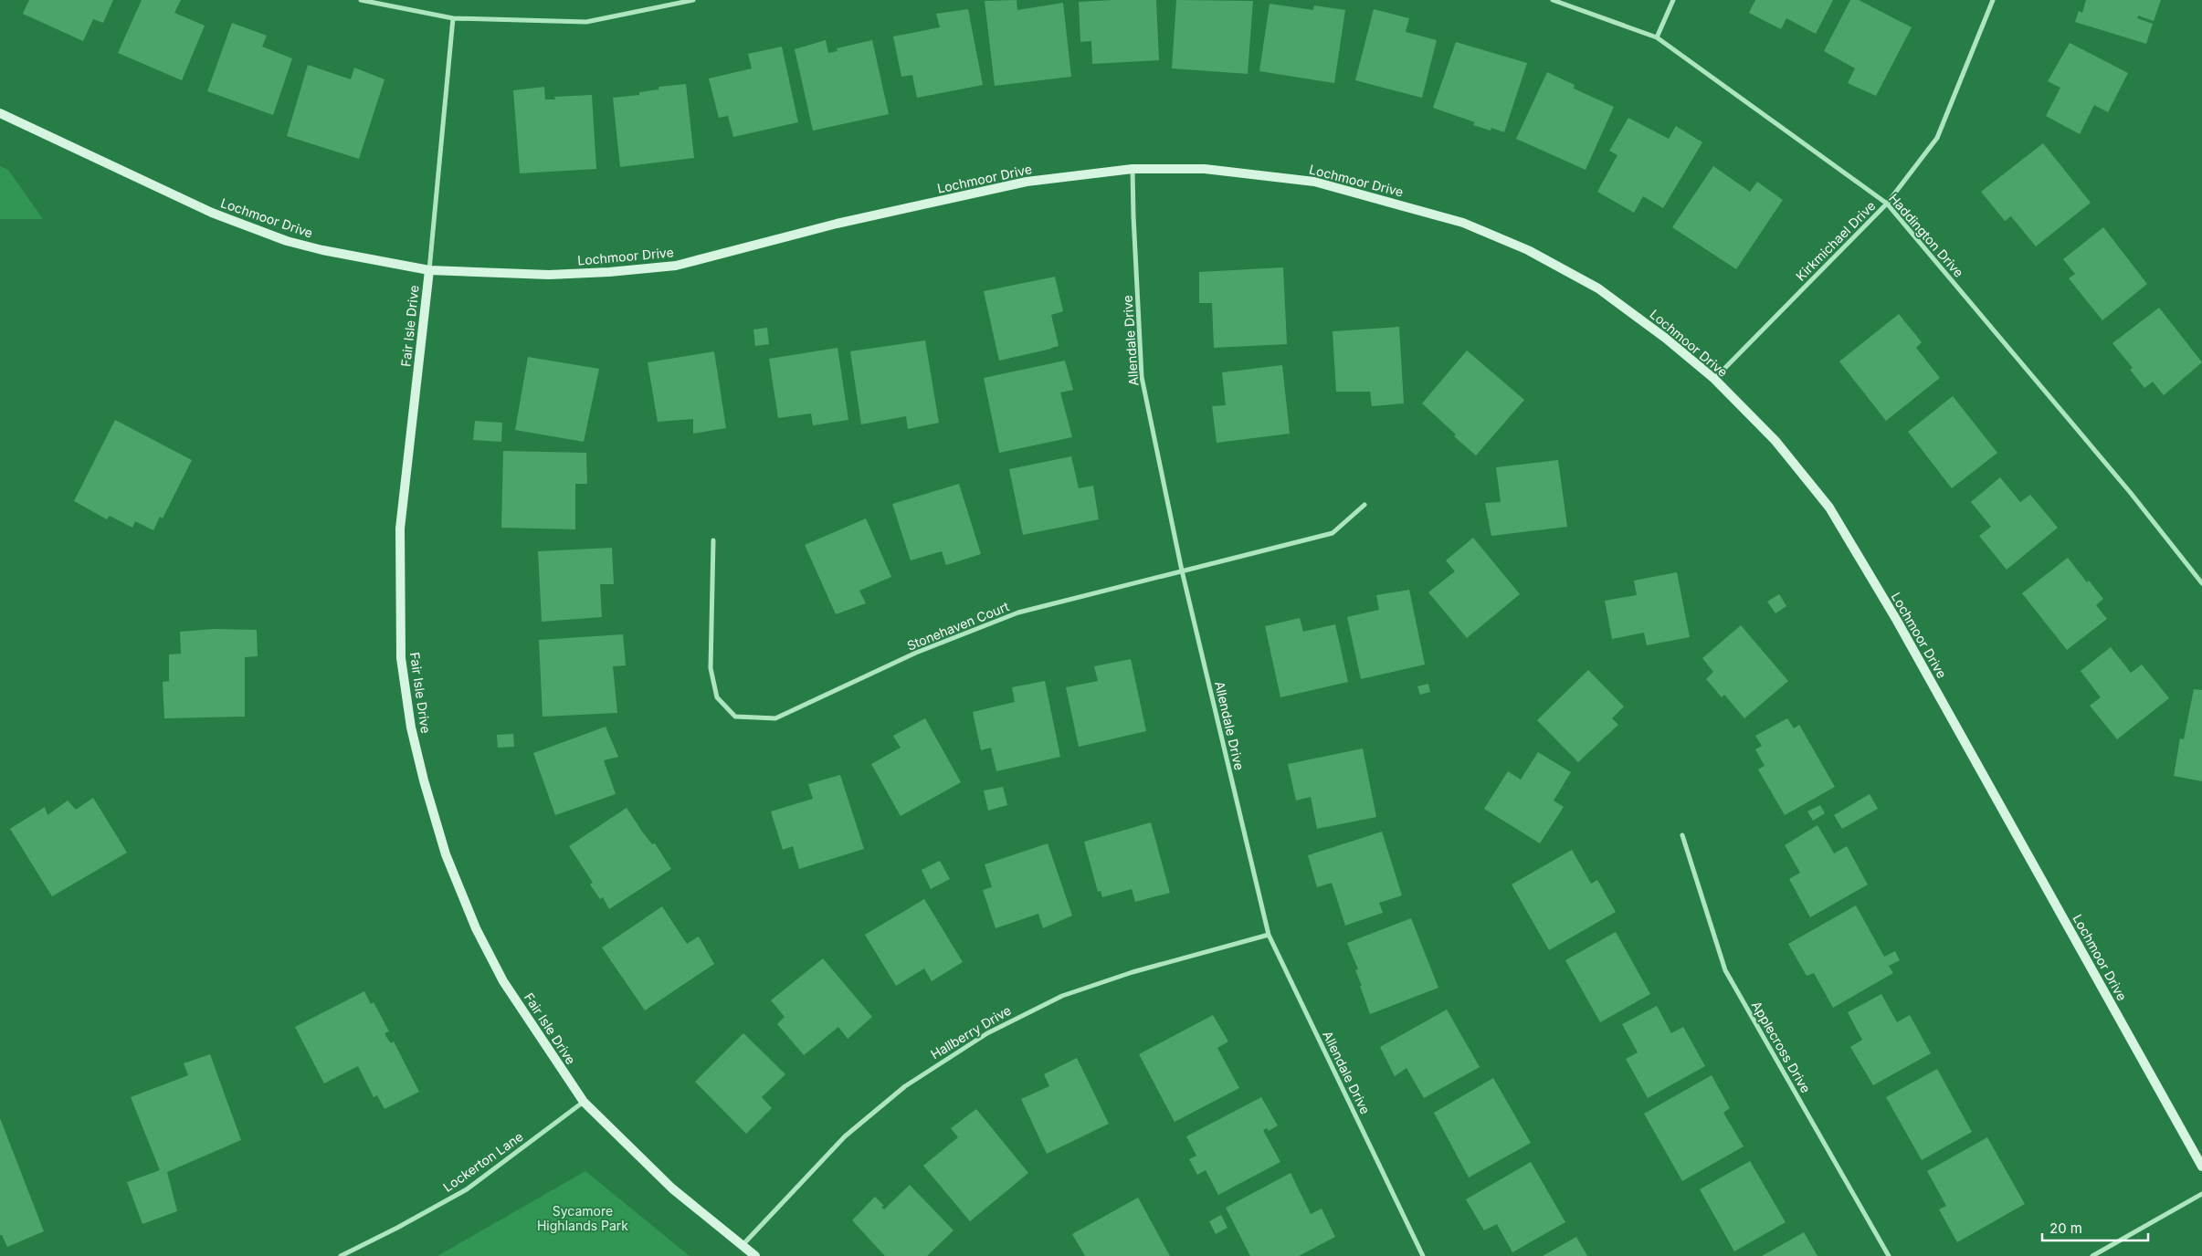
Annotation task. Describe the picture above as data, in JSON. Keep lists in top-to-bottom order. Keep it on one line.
{"streets":{"street":["Lochmoor Drive","Haddington Drive","Kirkmichael Drive","Fair Isle Drive","Allendale Drive","Stonehaven Court","Hallberry Drive","Applecross Drive","Lockerton Lane"]},"crossings":[["Lochmoor Drive","Kirkmichael Drive"],["Lochmoor Drive","Fair Isle Drive"],["Lochmoor Drive","Allendale Drive"],["Haddington Drive","Kirkmichael Drive"],["Fair Isle Drive","Hallberry Drive"],["Fair Isle Drive","Lockerton Lane"],["Allendale Drive","Stonehaven Court"],["Allendale Drive","Hallberry Drive"]],"parks":["Sycamore Highlands Park"],"scale_bar":"20 m"}
